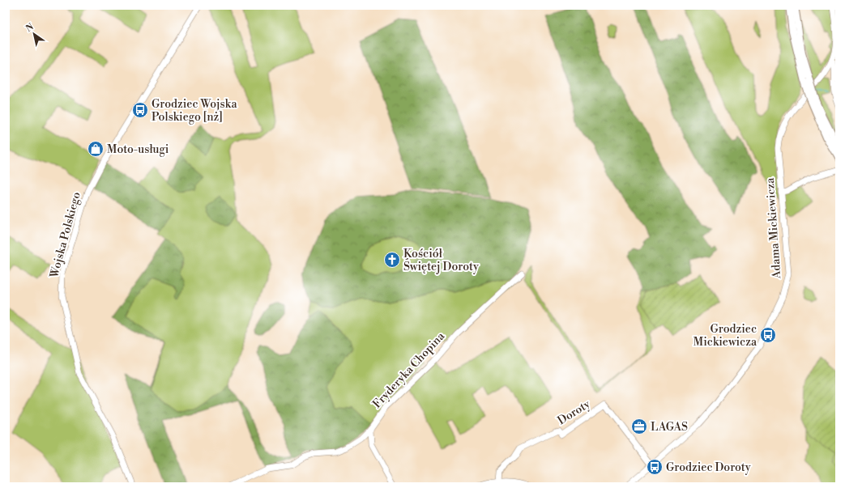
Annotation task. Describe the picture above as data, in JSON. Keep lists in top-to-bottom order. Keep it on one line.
{"streets":{"street":["Adama Mickiewicza","Wojska Polskiego","Fryderyka Chopina","Doroty"]},"crossings":[["Adama Mickiewicza","Doroty"]],"places":{"bus stop":["Grodziec Wojska Polskiego [nż]","Grodziec Mickiewicza","Grodziec Doroty"],"shop":["Moto-usługi"],"church":["Kościół Świętej Doroty"],"office":["LAGAS"]},"north":"top left"}
